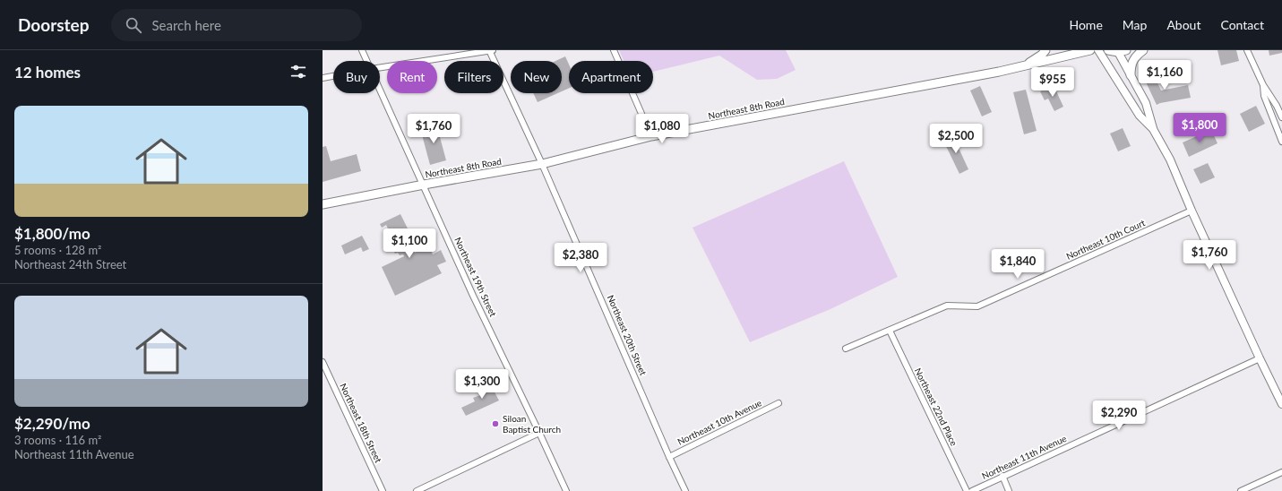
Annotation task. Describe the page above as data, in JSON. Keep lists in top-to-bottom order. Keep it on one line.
{"streets":{"main road":["Northeast 8th Road"],"street":["Northeast 10th Court","Northeast 19th Street","Northeast 20th Street","Northeast 22nd Place","Northeast 10th Avenue","Northeast 18th Street","Northeast 11th Avenue"]},"crossings":[["Northeast 8th Road","Northeast 19th Street"],["Northeast 8th Road","Northeast 20th Street"],["Northeast 10th Court","Northeast 22nd Place"],["Northeast 20th Street","Northeast 10th Avenue"]],"places":["Siloan Baptist Church"],"page":{"header":"Doorstep","search":"Search here","nav":["Home","Map","About","Contact"],"heading":"12 homes","price":["$1,160","$955","$1,800","$1,760","$1,080","$2,500","$1,100","$1,760","$2,380","$1,840","$1,300","$2,290"],"chip":["Buy","Rent","Filters","New","Apartment"],"list":[{"name":"$1,800/mo","note":"5 rooms · 128 m² · Northeast 24th Street"},{"name":"$2,290/mo","note":"3 rooms · 116 m² · Northeast 11th Avenue"}]}}
